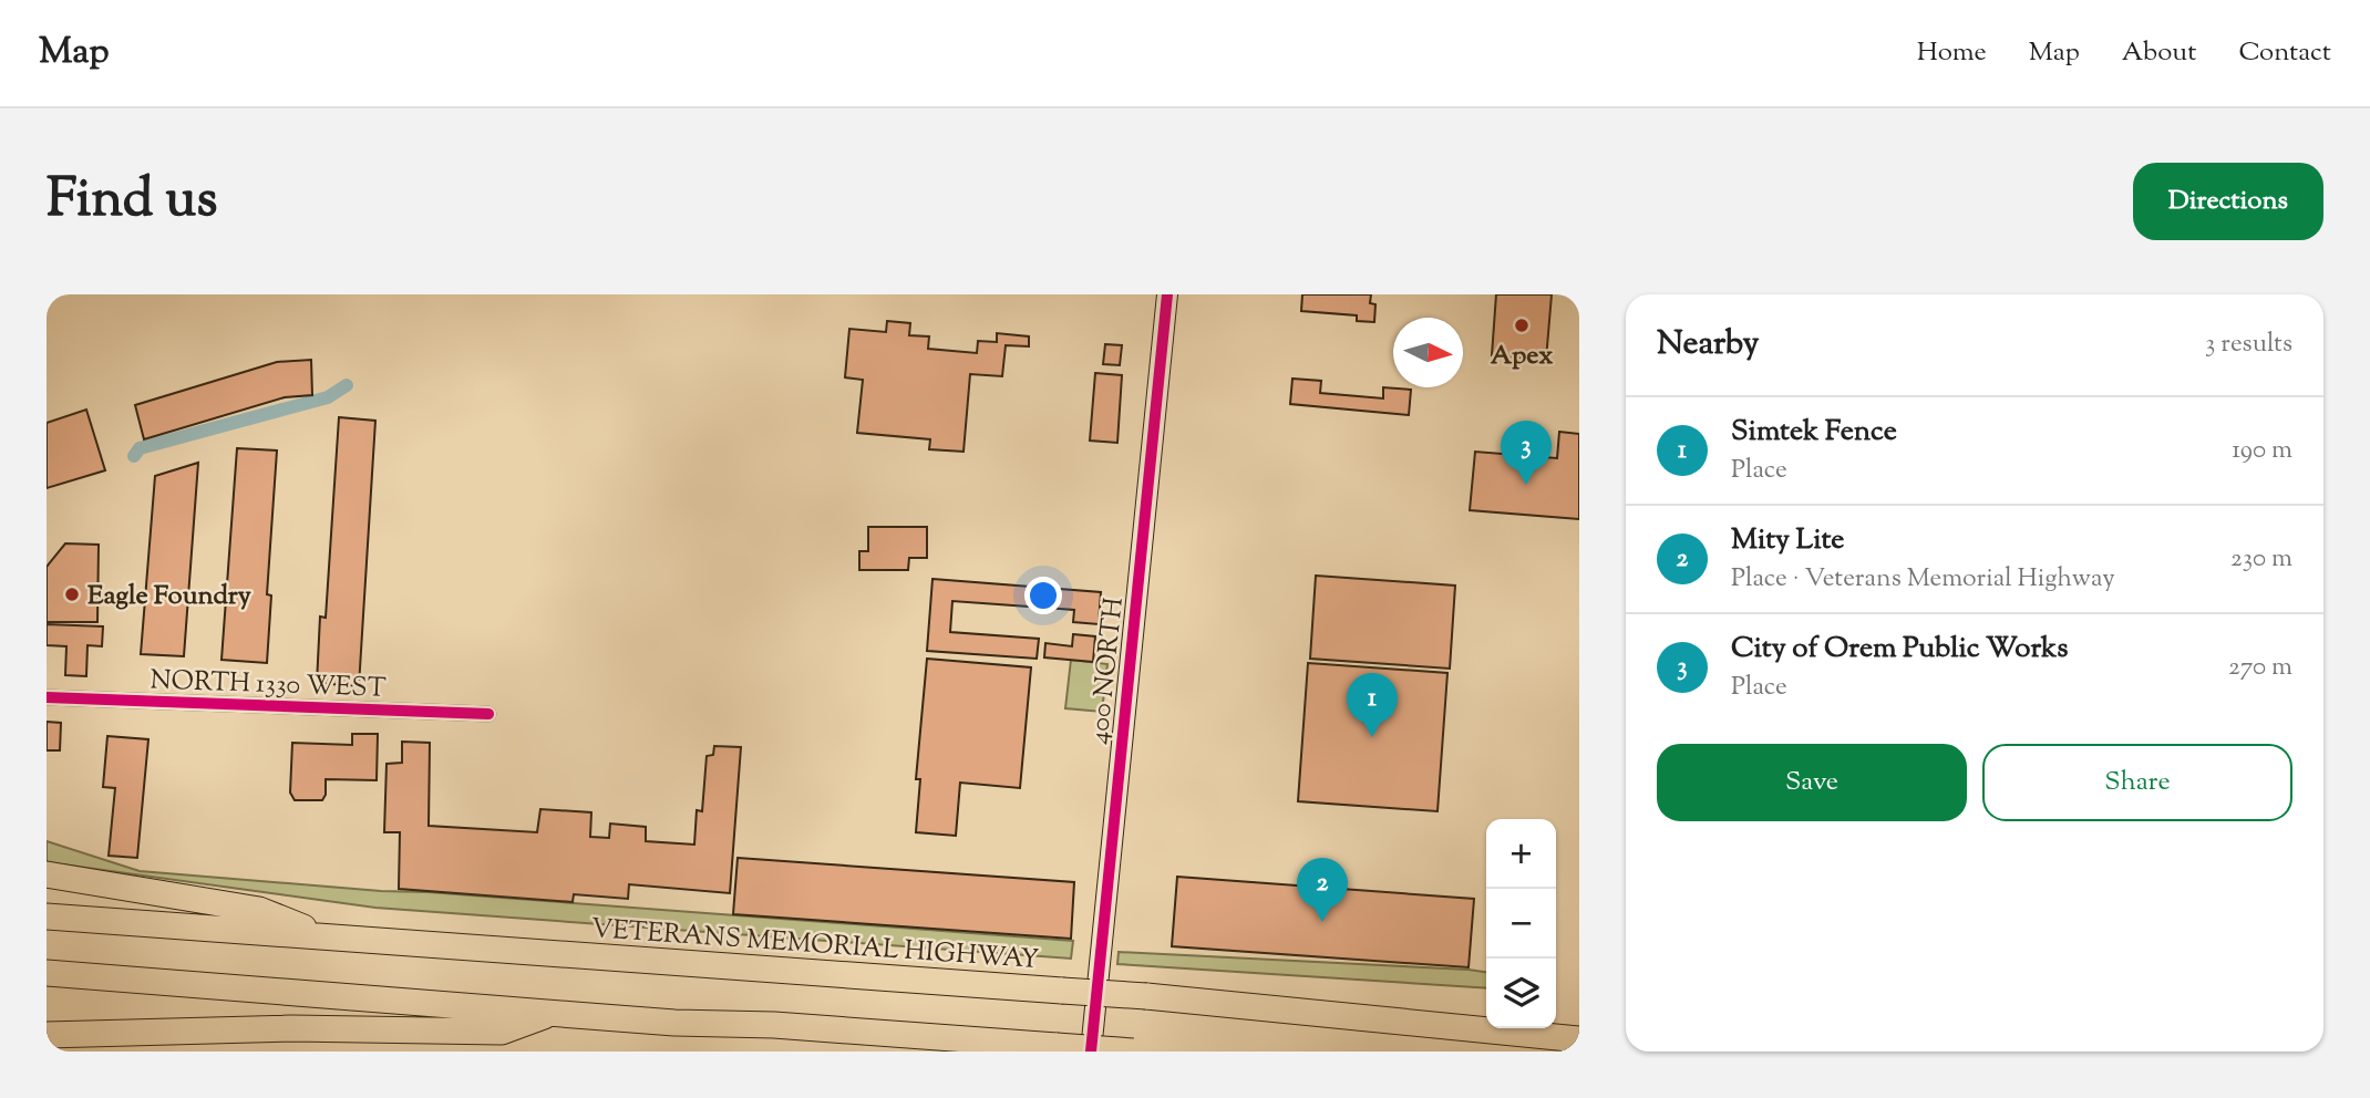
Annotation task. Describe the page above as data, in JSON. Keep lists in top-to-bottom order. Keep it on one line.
{"streets":{"highway":["VETERANS MEMORIAL HIGHWAY"],"main road":["400 NORTH"],"street":["NORTH 1330 WEST"]},"places":["Apex","Eagle Foundry"],"north":"right","page":{"header":"Map","nav":["Home","Map","About","Contact"],"title":"Find us","buttons":["Directions",["Save","Share"]],"heading":["Nearby","3 results"],"list":[{"mark":"1","name":"Simtek Fence","note":"Place","value":"190 m"},{"mark":"2","name":"Mity Lite","note":"Place · Veterans Memorial Highway","value":"230 m"},{"mark":"3","name":"City of Orem Public Works","note":"Place","value":"270 m"}],"pins":["3","1","2"],"map_buttons":["+","−"]}}
